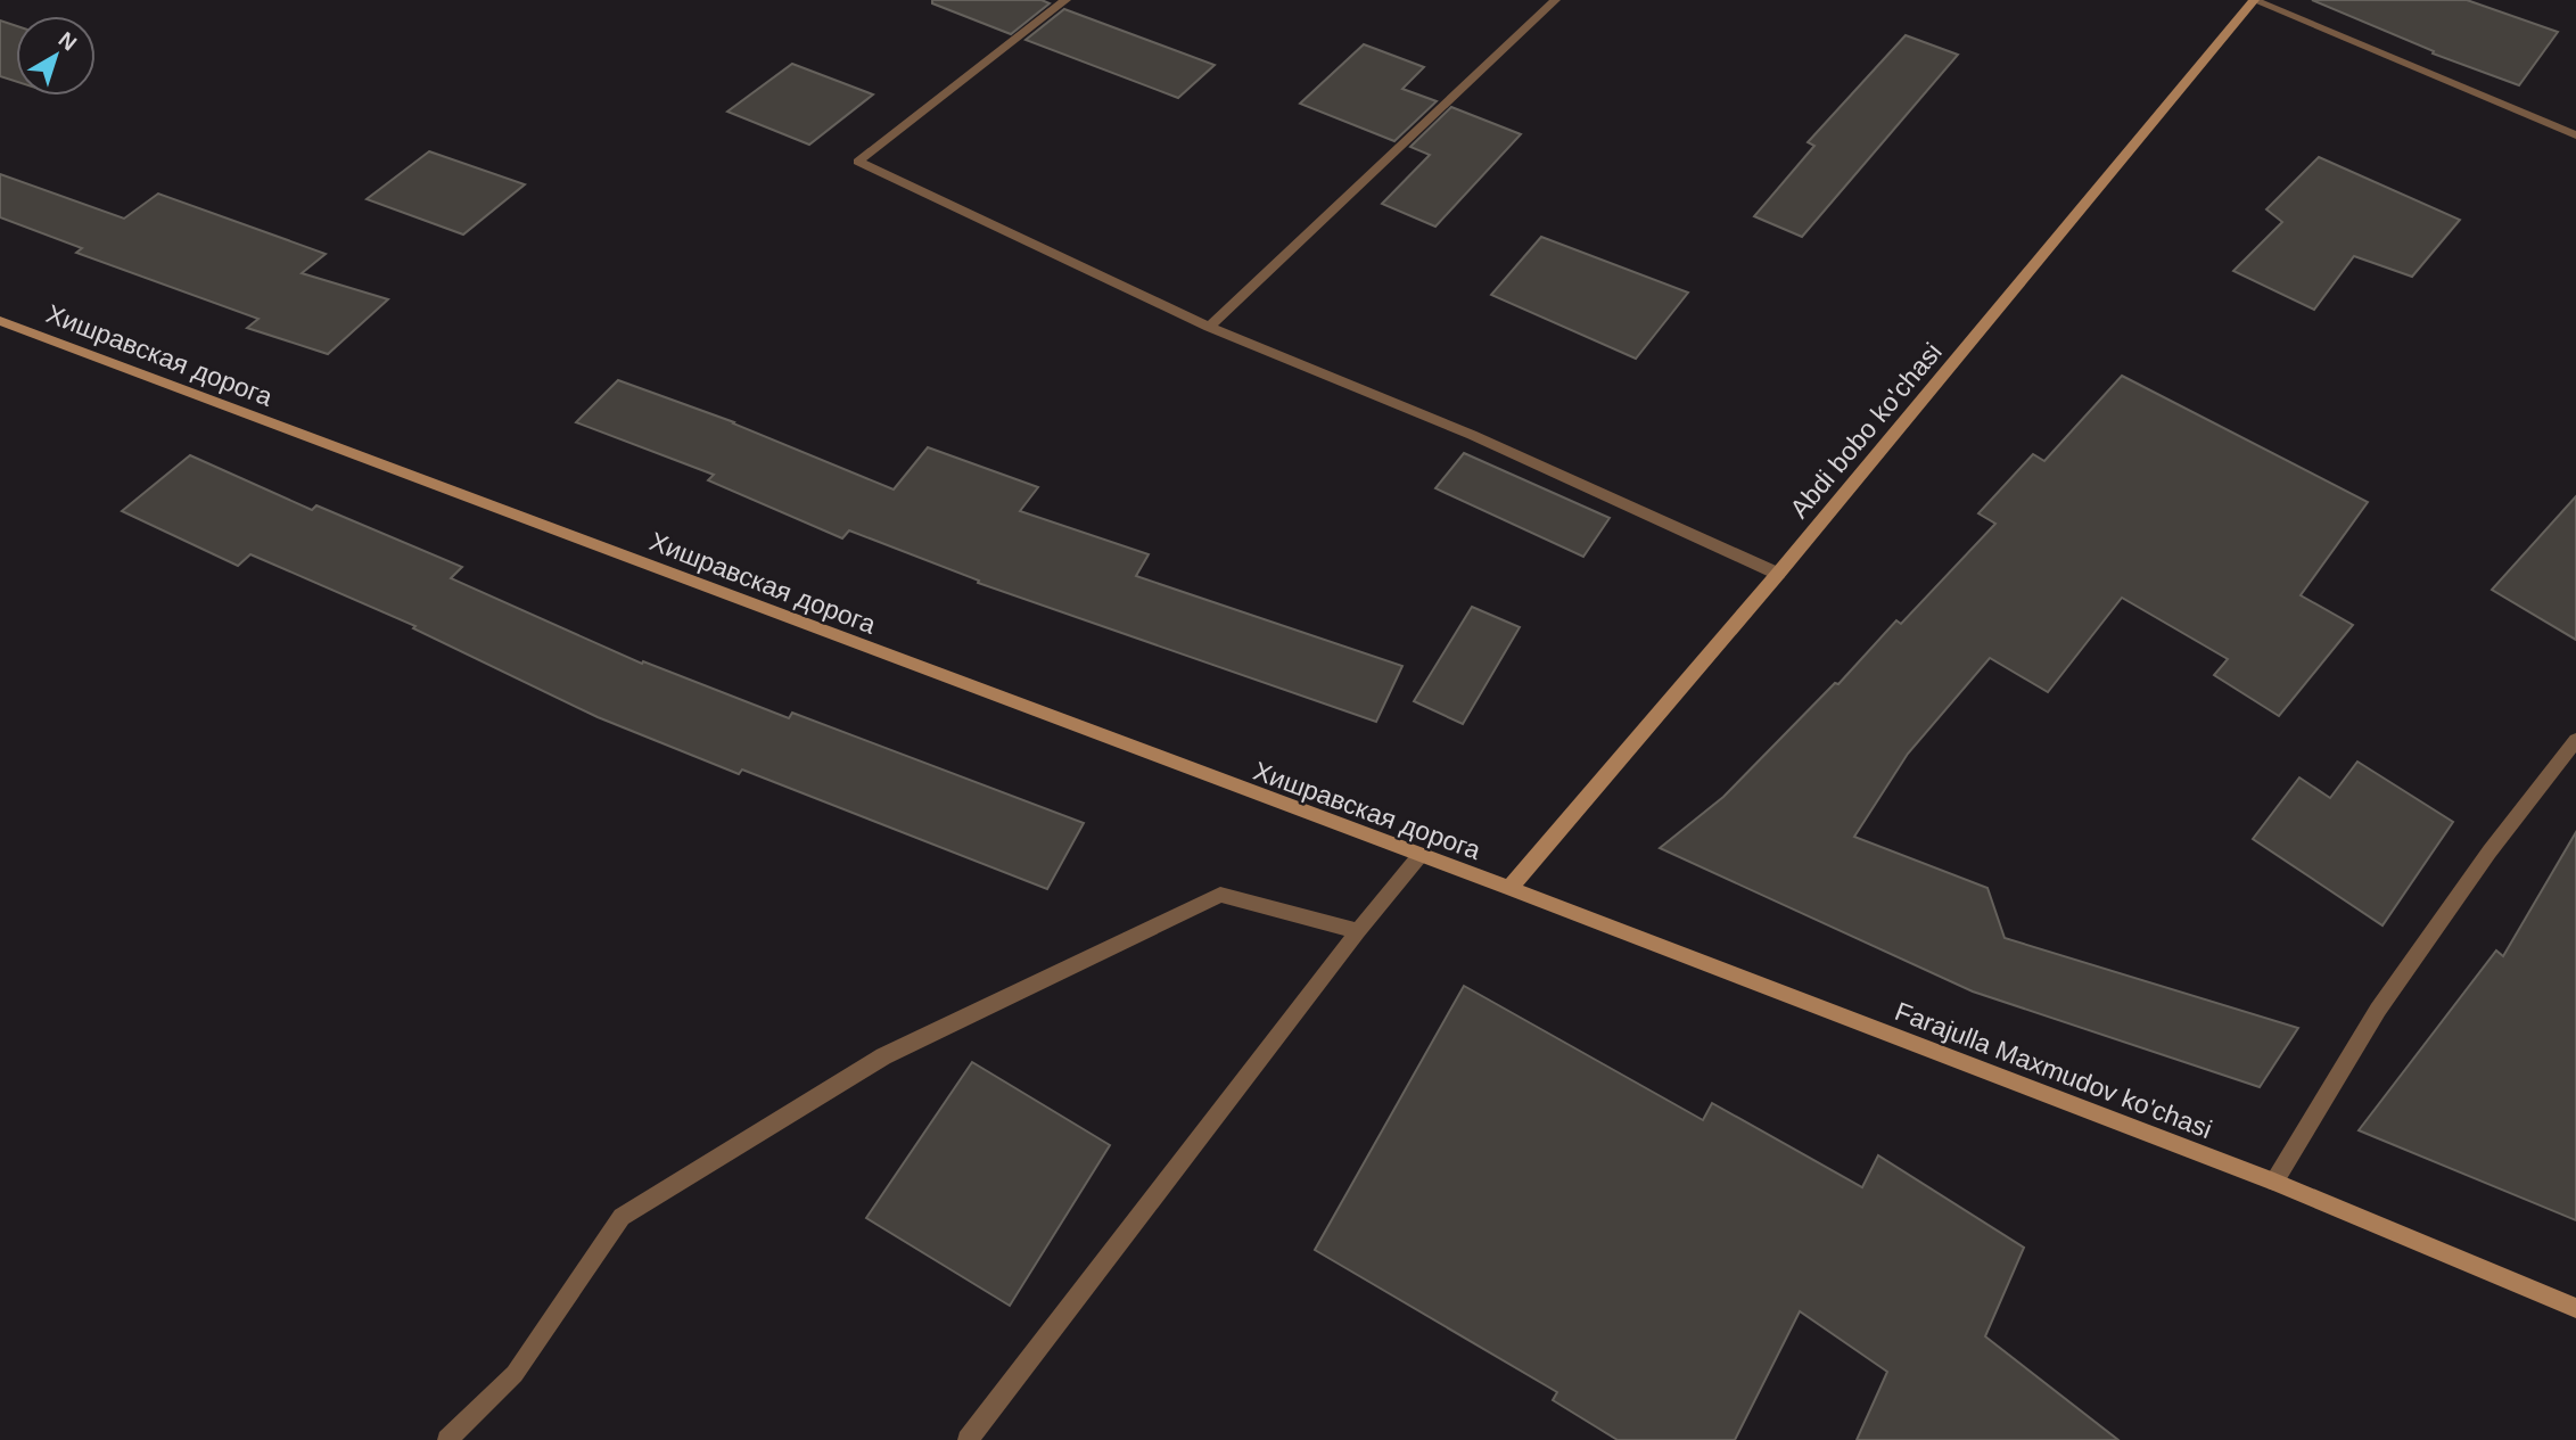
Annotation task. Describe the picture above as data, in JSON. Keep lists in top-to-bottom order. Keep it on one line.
{"streets":{"main road":["Хишравская дорога","Abdi bobo ko'chasi","Farajulla Maxmudov ko'chasi"]},"crossings":[["Хишравская дорога","Abdi bobo ko'chasi"],["Хишравская дорога","Farajulla Maxmudov ko'chasi"],["Abdi bobo ko'chasi","Farajulla Maxmudov ko'chasi"]],"north":"top right"}
